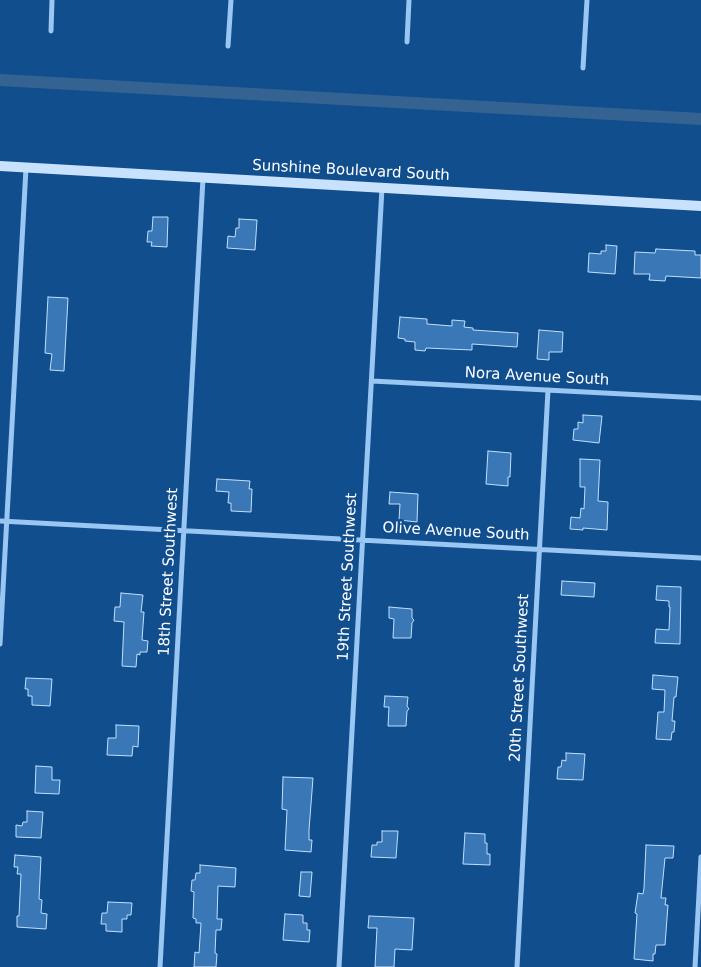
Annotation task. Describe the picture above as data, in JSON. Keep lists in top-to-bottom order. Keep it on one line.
{"streets":{"street":["Sunshine Boulevard South","Nora Avenue South","Olive Avenue South","18th Street Southwest","19th Street Southwest","20th Street Southwest"]},"crossings":[["Sunshine Boulevard South","18th Street Southwest"],["Sunshine Boulevard South","19th Street Southwest"],["Nora Avenue South","19th Street Southwest"],["Nora Avenue South","20th Street Southwest"],["Olive Avenue South","18th Street Southwest"],["Olive Avenue South","19th Street Southwest"],["Olive Avenue South","20th Street Southwest"]]}
